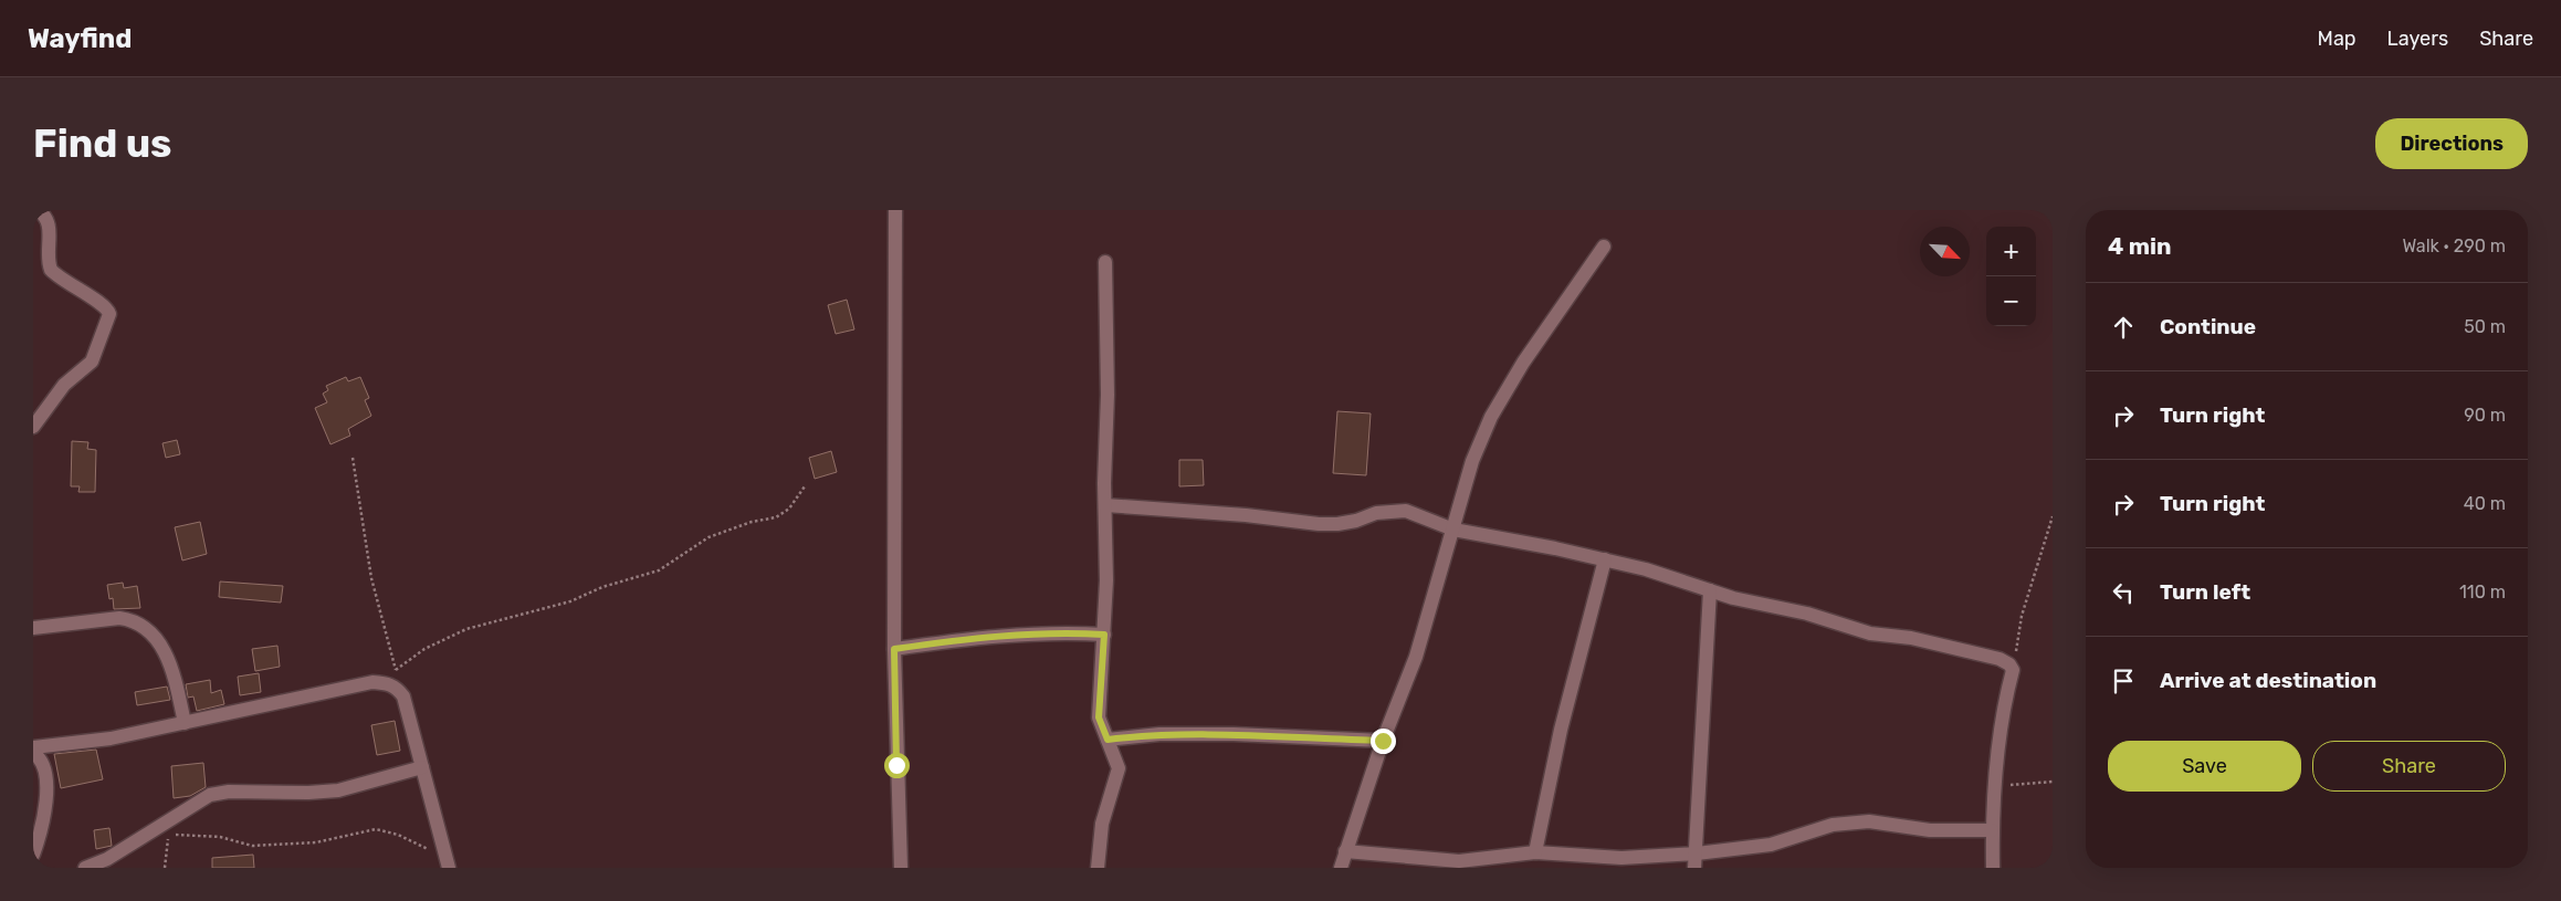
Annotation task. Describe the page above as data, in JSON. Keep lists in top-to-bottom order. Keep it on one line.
{"north":"bottom right","page":{"header":"Wayfind","nav":["Map","Layers","Share"],"buttons":["Directions",["Save","Share"]],"title":"Find us","heading":["4 min","Walk · 290 m"],"map_buttons":["+","−"],"list":[["Continue","50 m"],["Turn right","90 m"],["Turn right","40 m"],["Turn left","110 m"],"Arrive at destination"]}}
